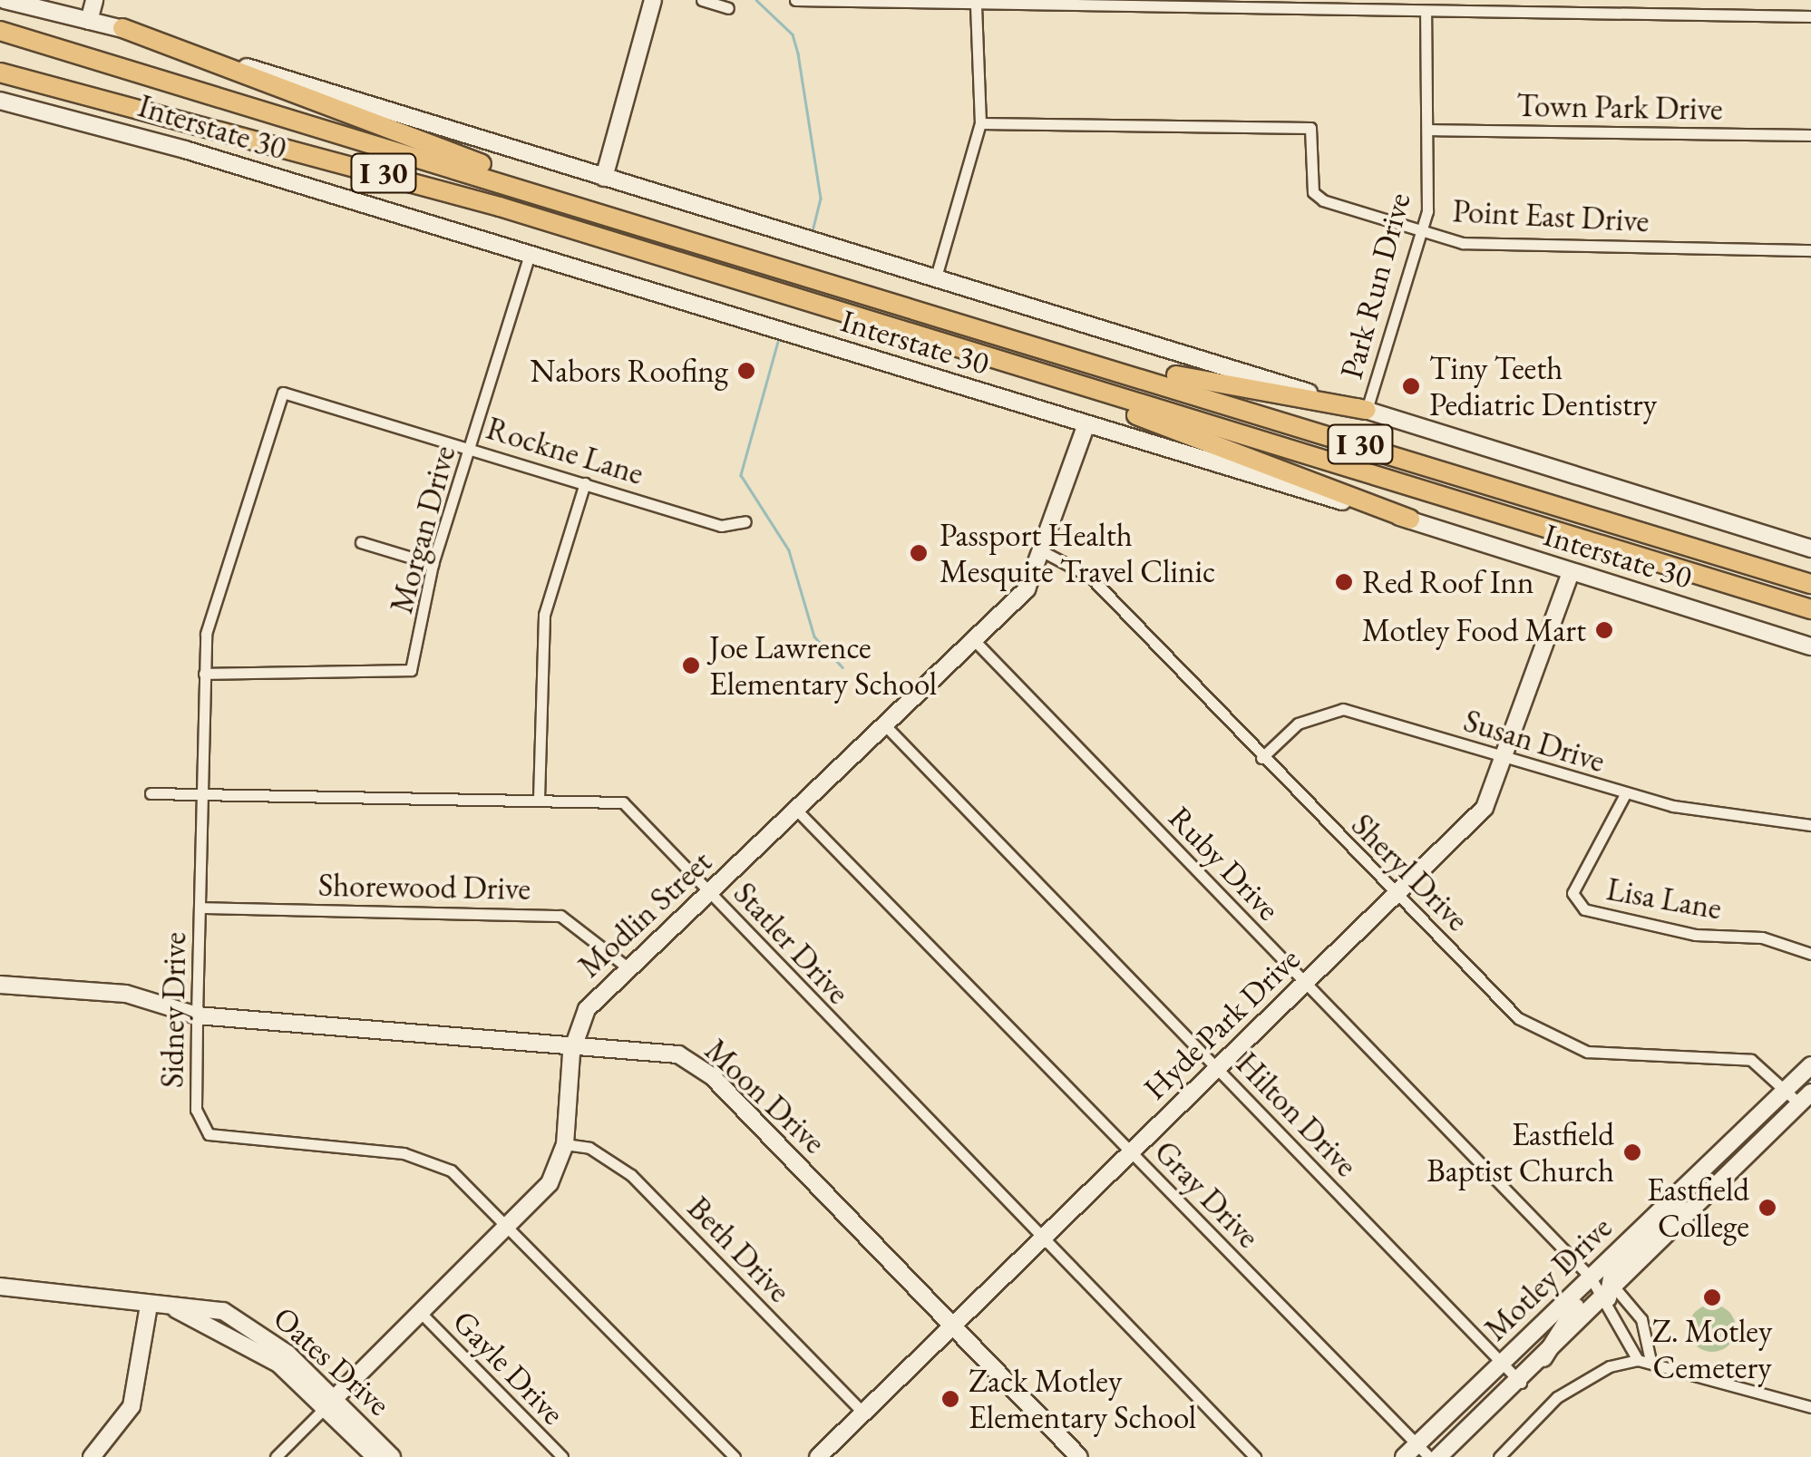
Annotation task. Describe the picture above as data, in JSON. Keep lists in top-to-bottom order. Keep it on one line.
{"streets":{"highway":["I 30"],"main road":["Interstate 30","Modlin Street","Hyde Park Drive","Moon Drive","Motley Drive","Oates Drive"],"street":["Town Park Drive","Point East Drive","Park Run Drive","Rockne Lane","Morgan Drive","Susan Drive","Ruby Drive","Sheryl Drive","Shorewood Drive","Lisa Lane","Statler Drive","Sidney Drive","Hilton Drive","Gray Drive","Beth Drive","Gayle Drive"]},"crossings":[["Town Park Drive","Park Run Drive"],["Interstate 30","Park Run Drive"],["Interstate 30","Morgan Drive"],["Interstate 30","Modlin Street"],["Interstate 30","Hyde Park Drive"],["Point East Drive","Park Run Drive"],["Rockne Lane","Morgan Drive"],["Rockne Lane","Sidney Drive"],["Morgan Drive","Sidney Drive"],["Susan Drive","Sheryl Drive"],["Susan Drive","Lisa Lane"],["Susan Drive","Hyde Park Drive"],["Ruby Drive","Modlin Street"],["Ruby Drive","Hyde Park Drive"],["Ruby Drive","Motley Drive"],["Sheryl Drive","Modlin Street"],["Sheryl Drive","Hyde Park Drive"],["Sheryl Drive","Motley Drive"],["Shorewood Drive","Modlin Street"],["Shorewood Drive","Sidney Drive"],["Modlin Street","Statler Drive"],["Modlin Street","Sidney Drive"],["Modlin Street","Moon Drive"],["Modlin Street","Hilton Drive"],["Modlin Street","Gray Drive"],["Modlin Street","Beth Drive"],["Modlin Street","Oates Drive"],["Modlin Street","Gayle Drive"],["Statler Drive","Sidney Drive"],["Statler Drive","Hyde Park Drive"],["Sidney Drive","Moon Drive"],["Hyde Park Drive","Moon Drive"],["Hyde Park Drive","Hilton Drive"],["Hyde Park Drive","Gray Drive"],["Hyde Park Drive","Beth Drive"],["Hilton Drive","Motley Drive"],["Gray Drive","Motley Drive"]],"places":["Nabors Roofing","Tiny Teeth Pediatric Dentistry","Passport Health Mesquite Travel Clinic","Red Roof Inn","Motley Food Mart","Joe Lawrence Elementary School","Eastfield Baptist Church","Eastfield College","Z. Motley Cemetery","Zack Motley Elementary School"]}
